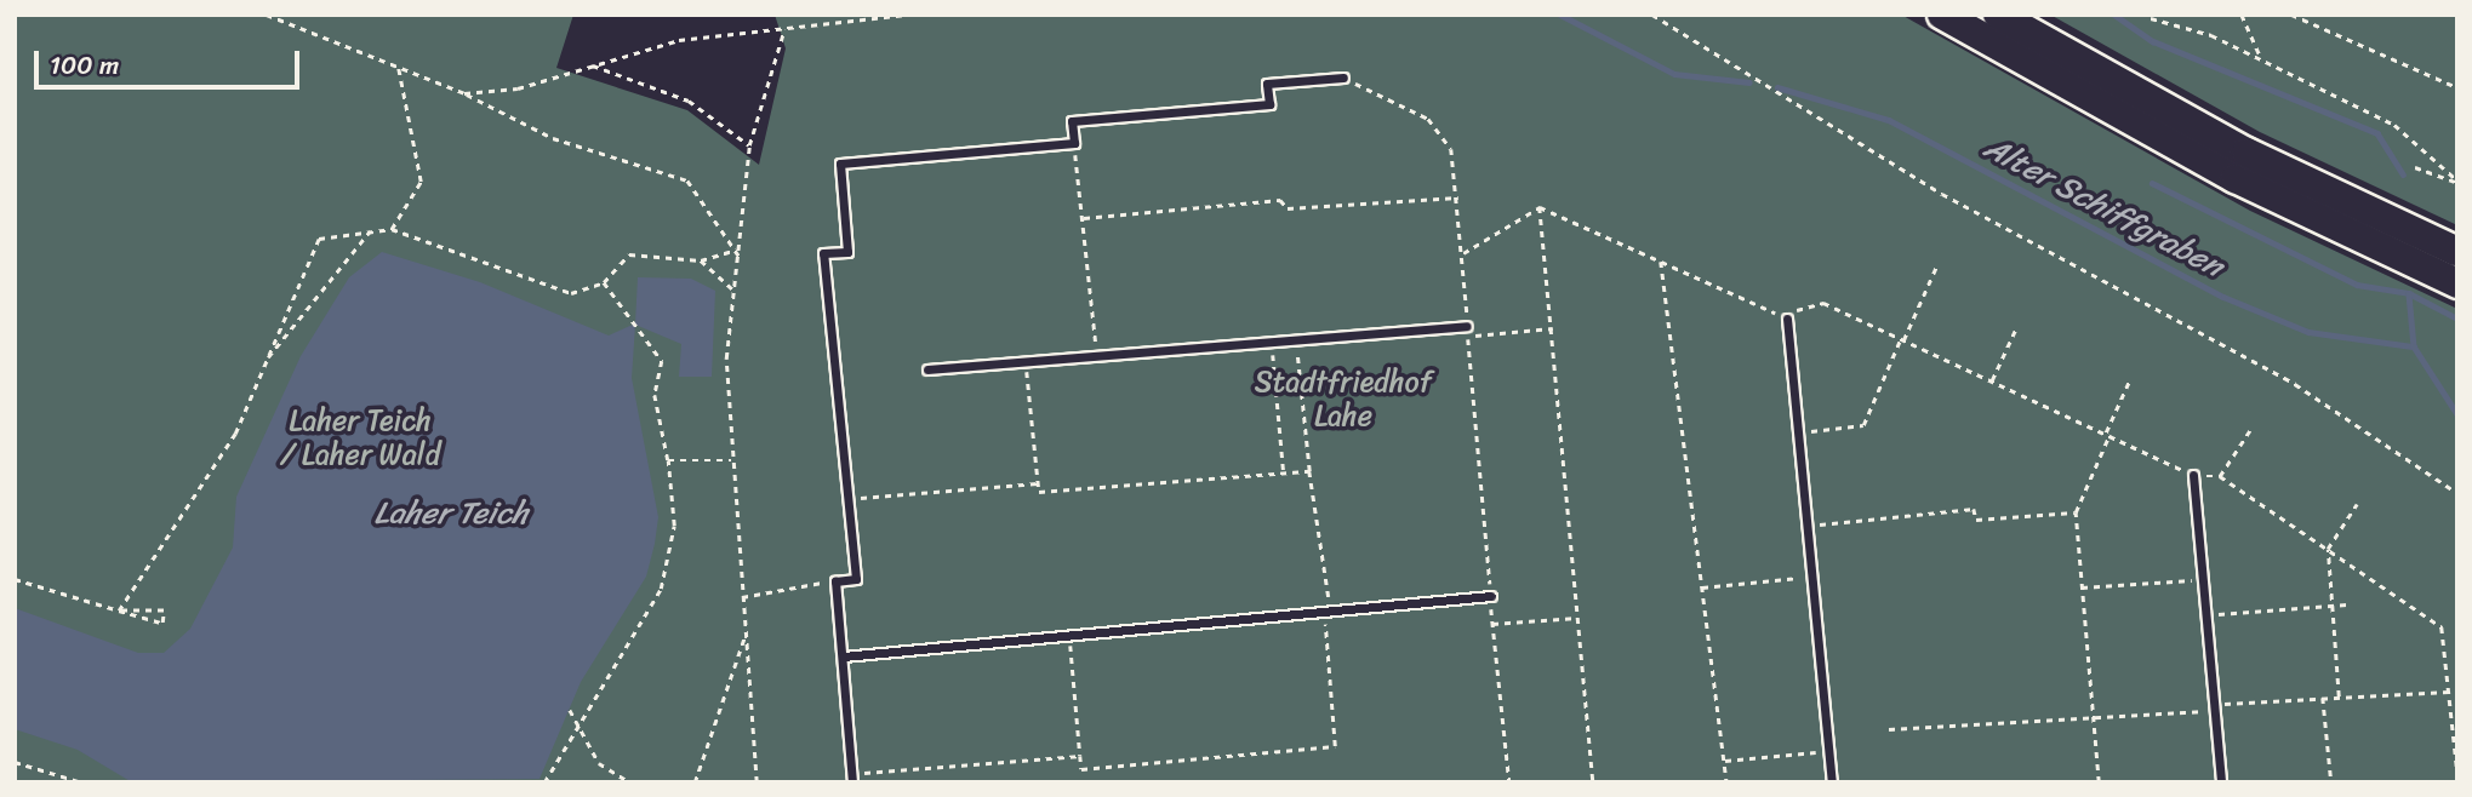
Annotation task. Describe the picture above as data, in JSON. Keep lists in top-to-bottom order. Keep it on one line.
{"water":["Alter Schiffgraben","Laher Teich"],"parks":["Stadtfriedhof Lahe","Laher Teich / Laher Wald"],"scale_bar":"100 m"}
